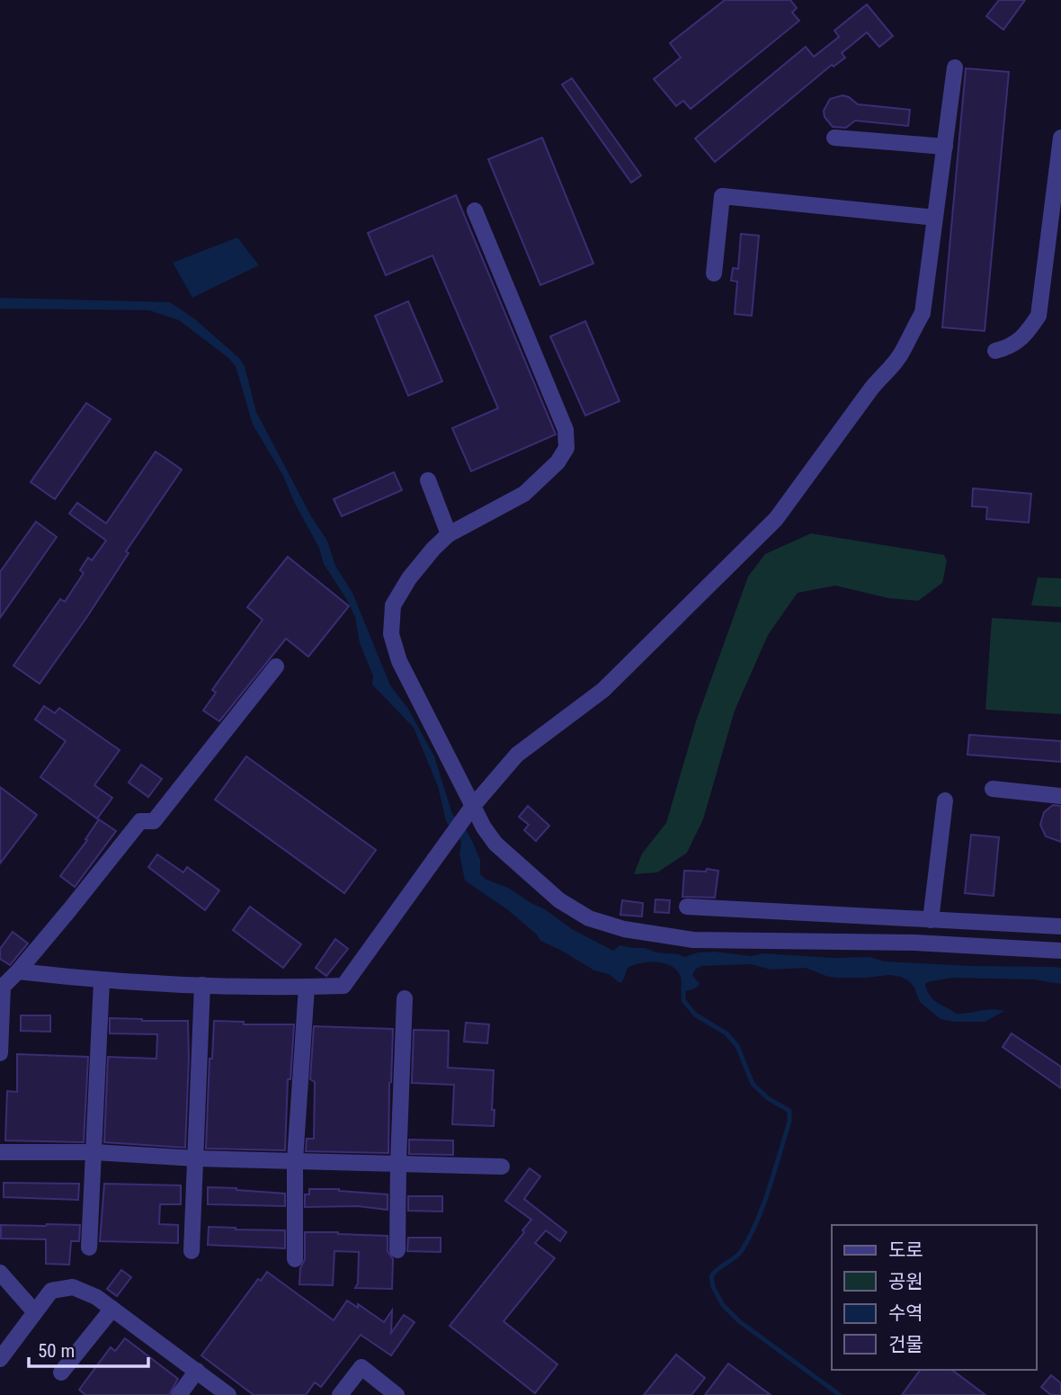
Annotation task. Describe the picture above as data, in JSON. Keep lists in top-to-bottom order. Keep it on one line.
{"legend":["도로","공원","수역","건물"],"scale_bar":"50 m"}
